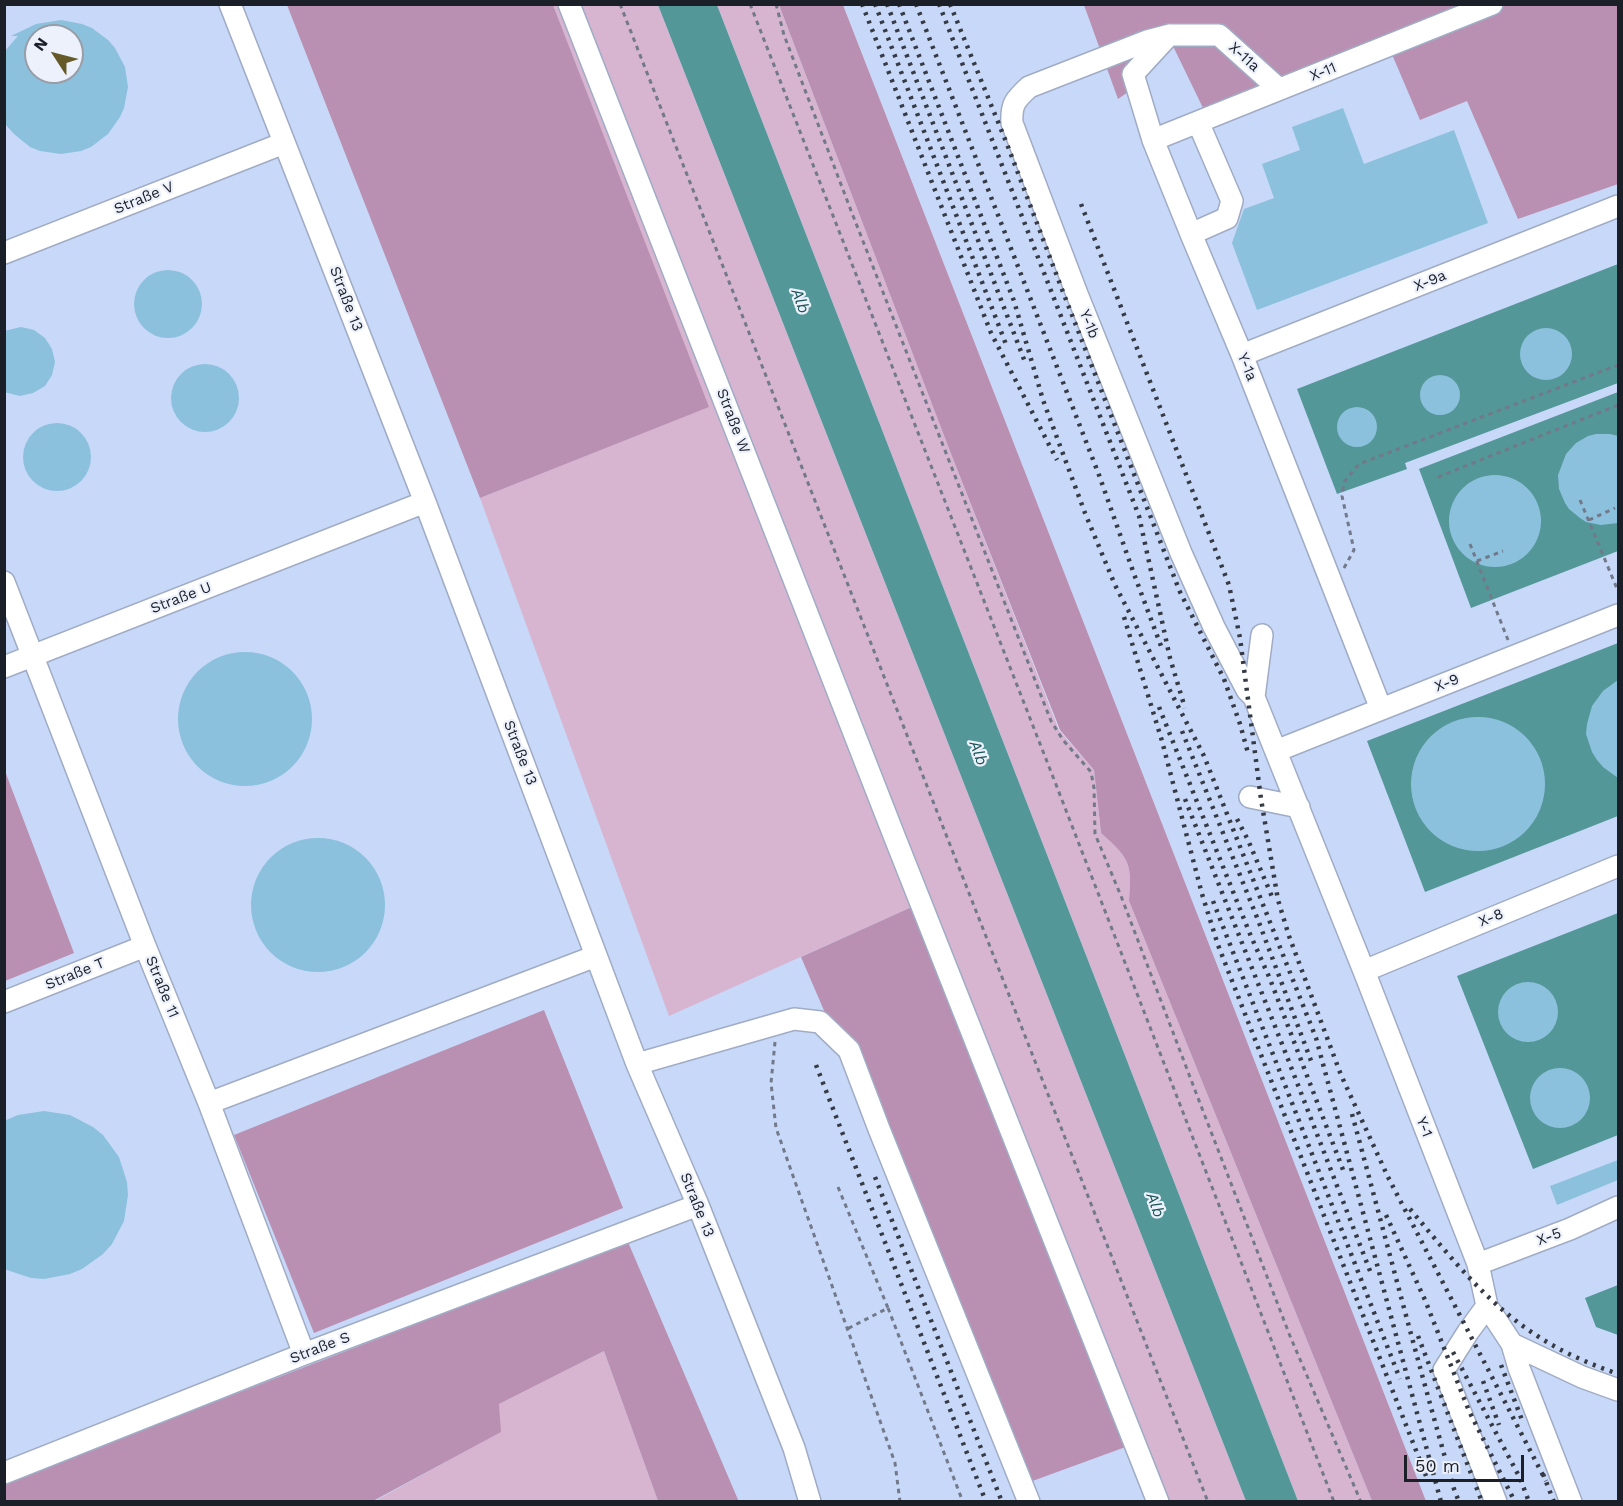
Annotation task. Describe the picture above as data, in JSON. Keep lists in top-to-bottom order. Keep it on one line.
{"streets":{"street":["X-11a","X-11","Straße V","X-9a","Straße 13","Y-1b","Y-1a","Straße W","Straße U","X-9","X-8","Straße T","Straße 11","Y-1","X-5","Straße S"]},"crossings":[["X-11a","X-11"],["X-11a","Y-1b"],["X-11a","Y-1a"],["X-11","Y-1a"],["Straße V","Straße 13"],["X-9a","Y-1a"],["Straße 13","Straße U"],["Straße 13","Straße S"],["Y-1b","Y-1a"],["Y-1b","X-9"],["Y-1b","Y-1"],["Y-1a","X-9"],["Straße U","Straße 11"],["X-9","Y-1"],["X-8","Y-1"],["Straße T","Straße 11"],["Straße 11","Straße S"],["Y-1","X-5"]],"water":["Alb"],"scale_bar":"50 m","north":"top left"}
